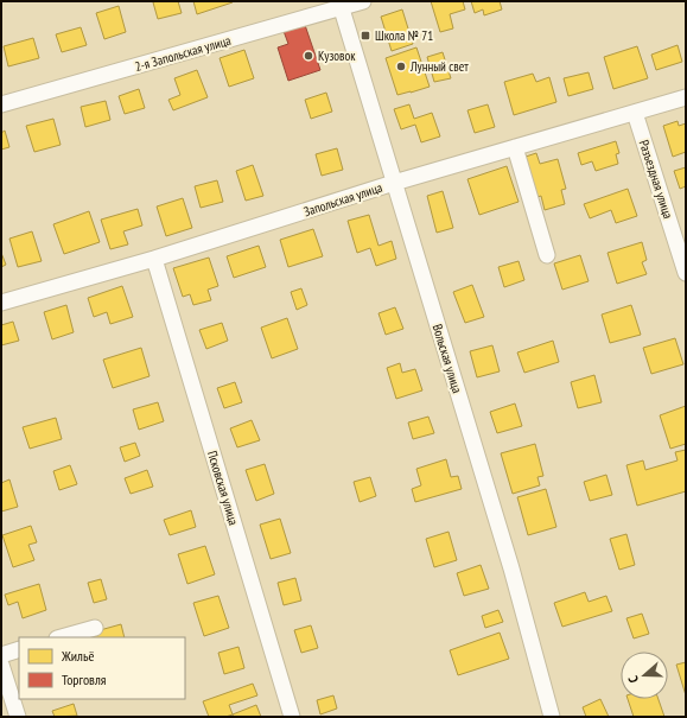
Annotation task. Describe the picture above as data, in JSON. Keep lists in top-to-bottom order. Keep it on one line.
{"streets":{"street":["2-я Запольская улица","Разъездная улица","Запольская улица","Вольская улица","Псковская улица"]},"crossings":[["2-я Запольская улица","Вольская улица"],["Разъездная улица","Запольская улица"],["Запольская улица","Вольская улица"],["Запольская улица","Псковская улица"]],"places":{"transit":["Школа № 71"],"other":["Кузовок","Лунный свет"]},"legend":["Жильё","Торговля"],"north":"left"}
